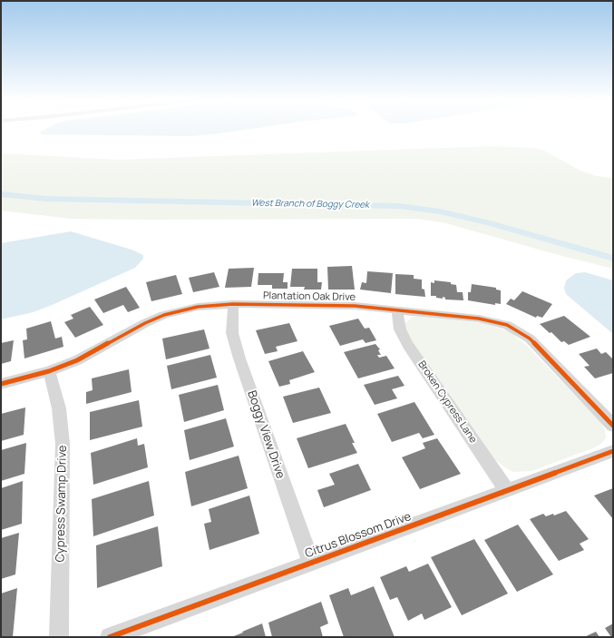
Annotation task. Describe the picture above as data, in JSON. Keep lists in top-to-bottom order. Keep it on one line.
{"streets":{"street":["Plantation Oak Drive","Broken Cypress Lane","Boggy View Drive","Cypress Swamp Drive","Citrus Blossom Drive"]},"crossings":[["Plantation Oak Drive","Broken Cypress Lane"],["Plantation Oak Drive","Boggy View Drive"],["Plantation Oak Drive","Cypress Swamp Drive"],["Broken Cypress Lane","Citrus Blossom Drive"],["Boggy View Drive","Citrus Blossom Drive"]],"water":["West Branch of Boggy Creek"]}
